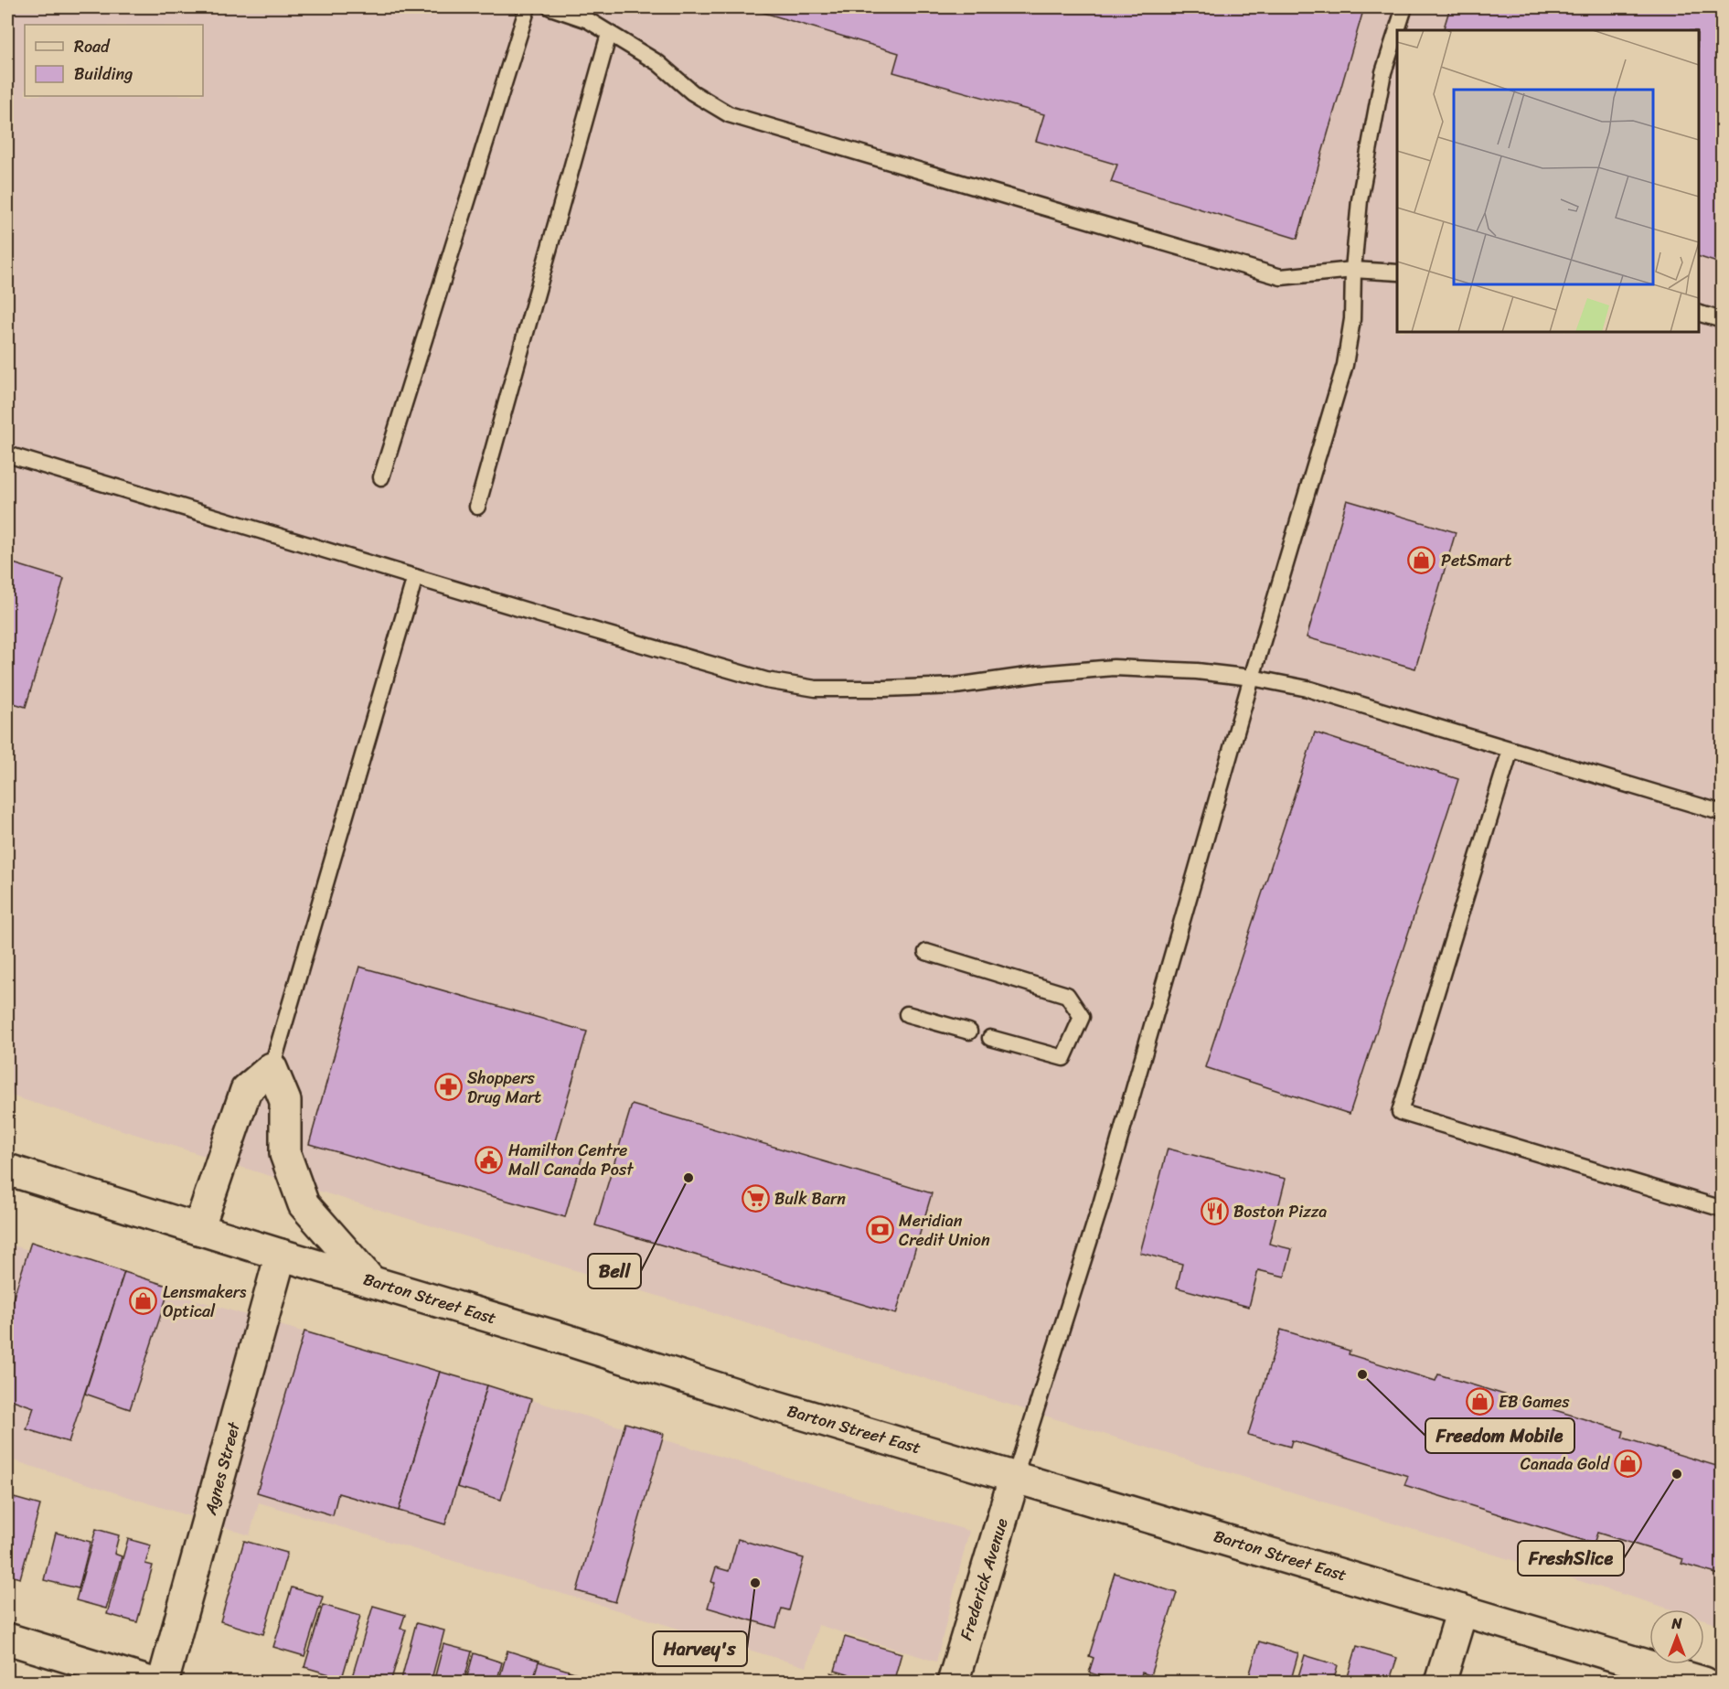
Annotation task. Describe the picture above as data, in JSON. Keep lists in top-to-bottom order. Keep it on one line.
{"streets":{"main road":["Barton Street East","Agnes Street","Frederick Avenue"]},"crossings":[["Barton Street East","Agnes Street"],["Barton Street East","Frederick Avenue"]],"places":{"shop":["PetSmart","Lensmakers Optical","EB Games","Canada Gold"],"pharmacy":["Shoppers Drug Mart"],"public building":["Hamilton Centre Mall Canada Post"],"other":["Bell","Freedom Mobile","FreshSlice","Harvey's"],"supermarket":["Bulk Barn"],"restaurant":["Boston Pizza"],"bank":["Meridian Credit Union"]},"legend":["Road","Building"],"north":"top"}
